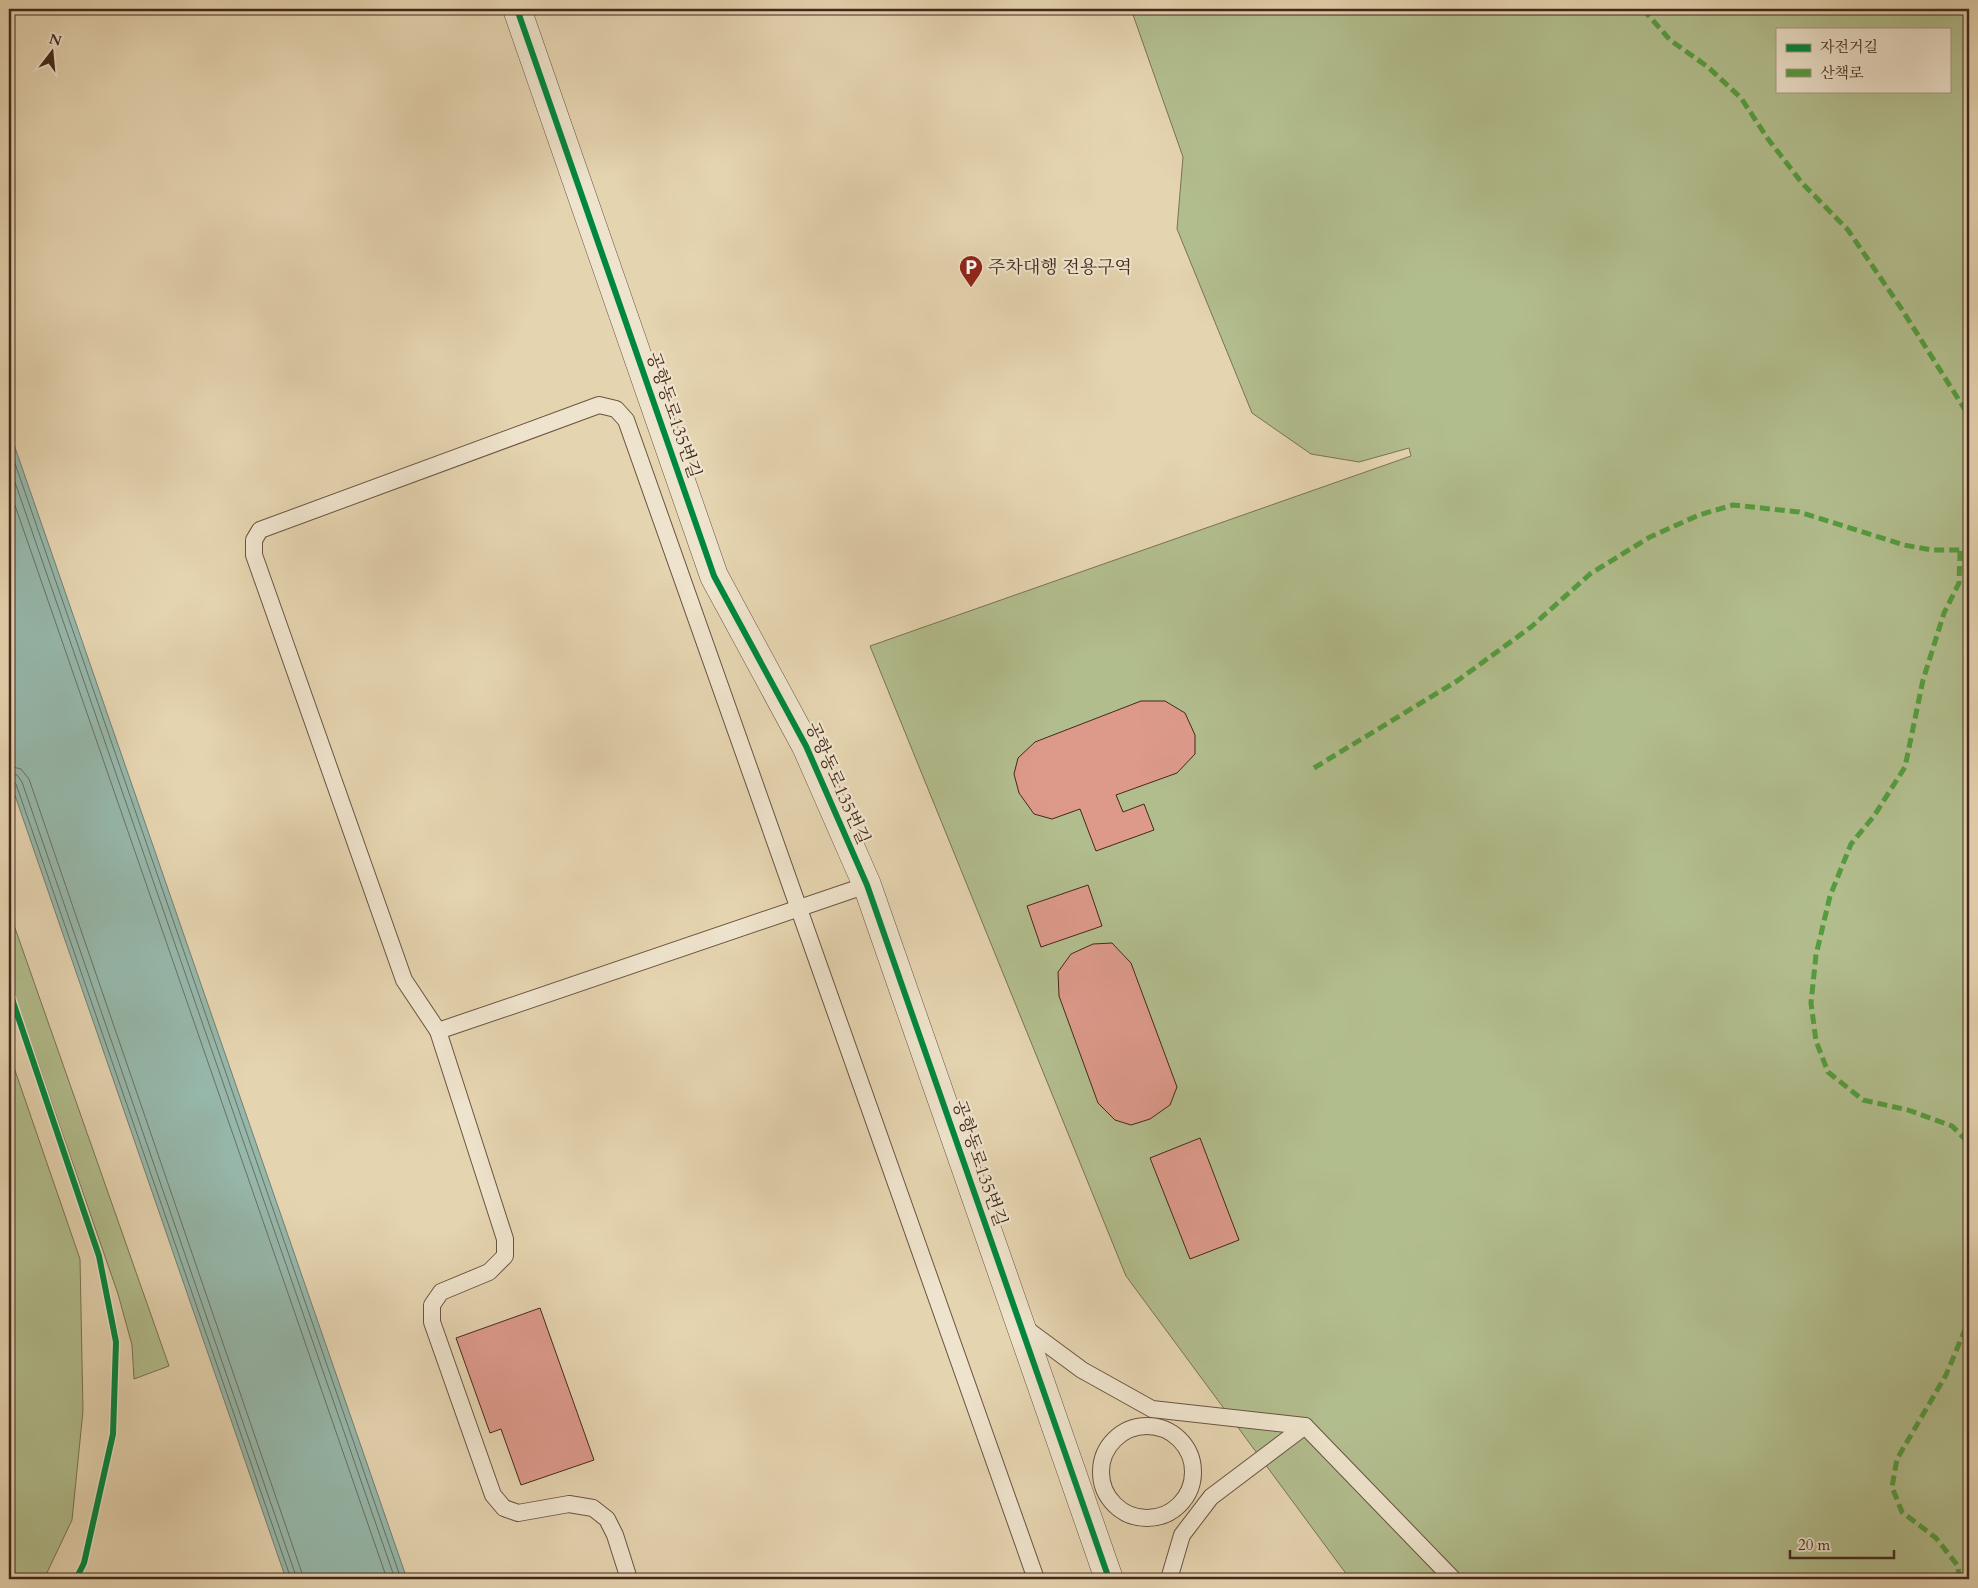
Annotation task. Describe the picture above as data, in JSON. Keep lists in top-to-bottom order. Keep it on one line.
{"streets":{"street":["공항동로135번길"]},"places":{"parking":["주차대행 전용구역"]},"legend":["자전거길","산책로"],"scale_bar":"20 m","north":"top"}
